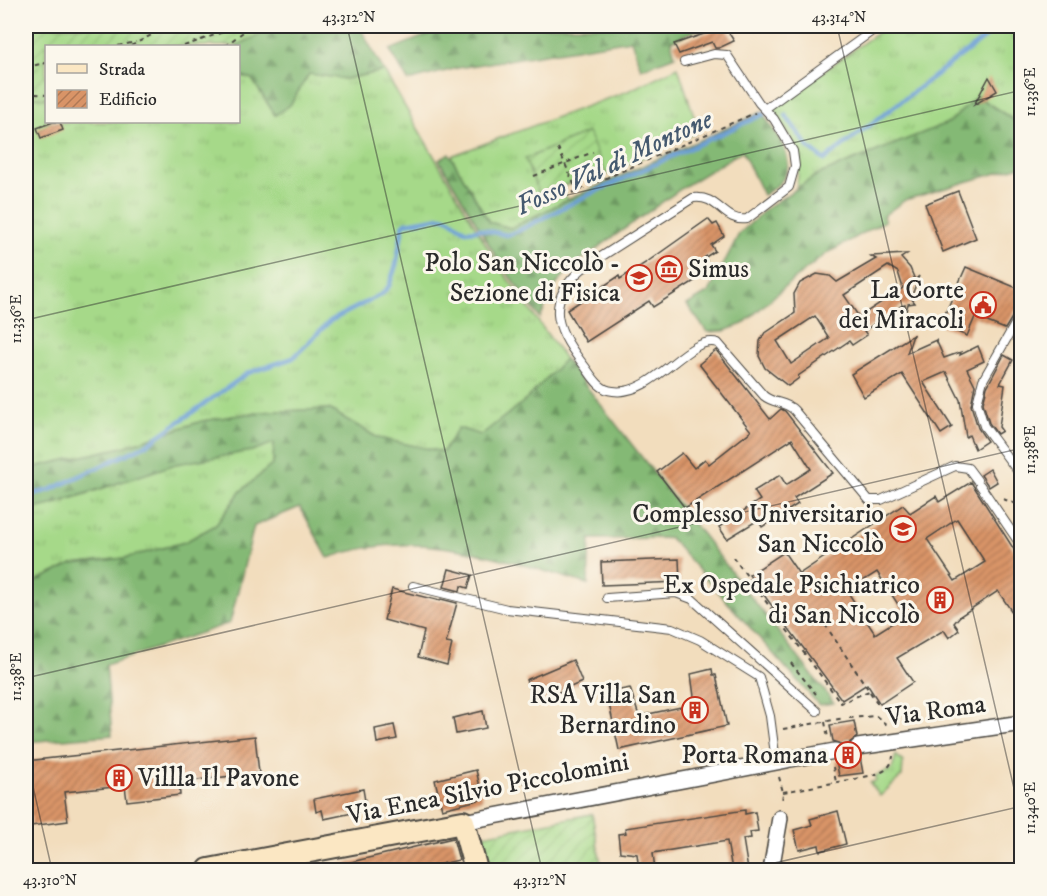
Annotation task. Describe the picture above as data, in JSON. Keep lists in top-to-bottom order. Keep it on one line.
{"streets":{"main road":["Via Enea Silvio Piccolomini"],"street":["Via Roma"]},"water":["Fosso Val di Montone"],"places":{"museum":["Simus"],"school or university":["Polo San Niccolò - Sezione di Fisica","Complesso Universitario San Niccolò"],"public building":["La Corte dei Miracoli"],"building":["Ex Ospedale Psichiatrico di San Niccolò","RSA Villa San Bernardino","Porta Romana","Villla Il Pavone"]},"legend":["Strada","Edificio"],"coordinates":["43.312°N","43.314°N","11.336°E","11.338°E","11.340°E","43.310°N"]}
